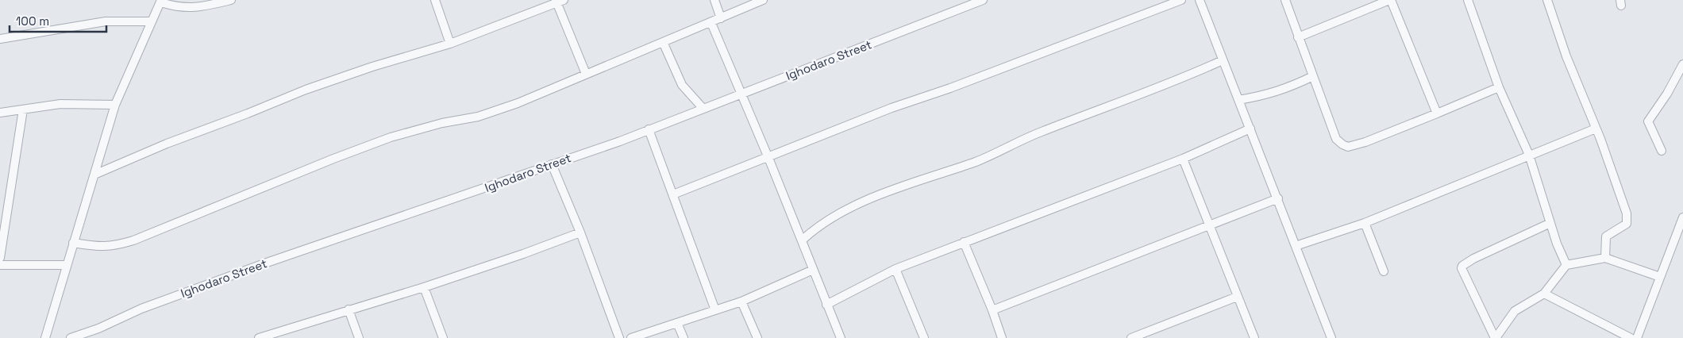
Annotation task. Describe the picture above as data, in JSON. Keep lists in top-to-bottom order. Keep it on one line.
{"streets":{"street":["Ighodaro Street"]},"scale_bar":"100 m"}
